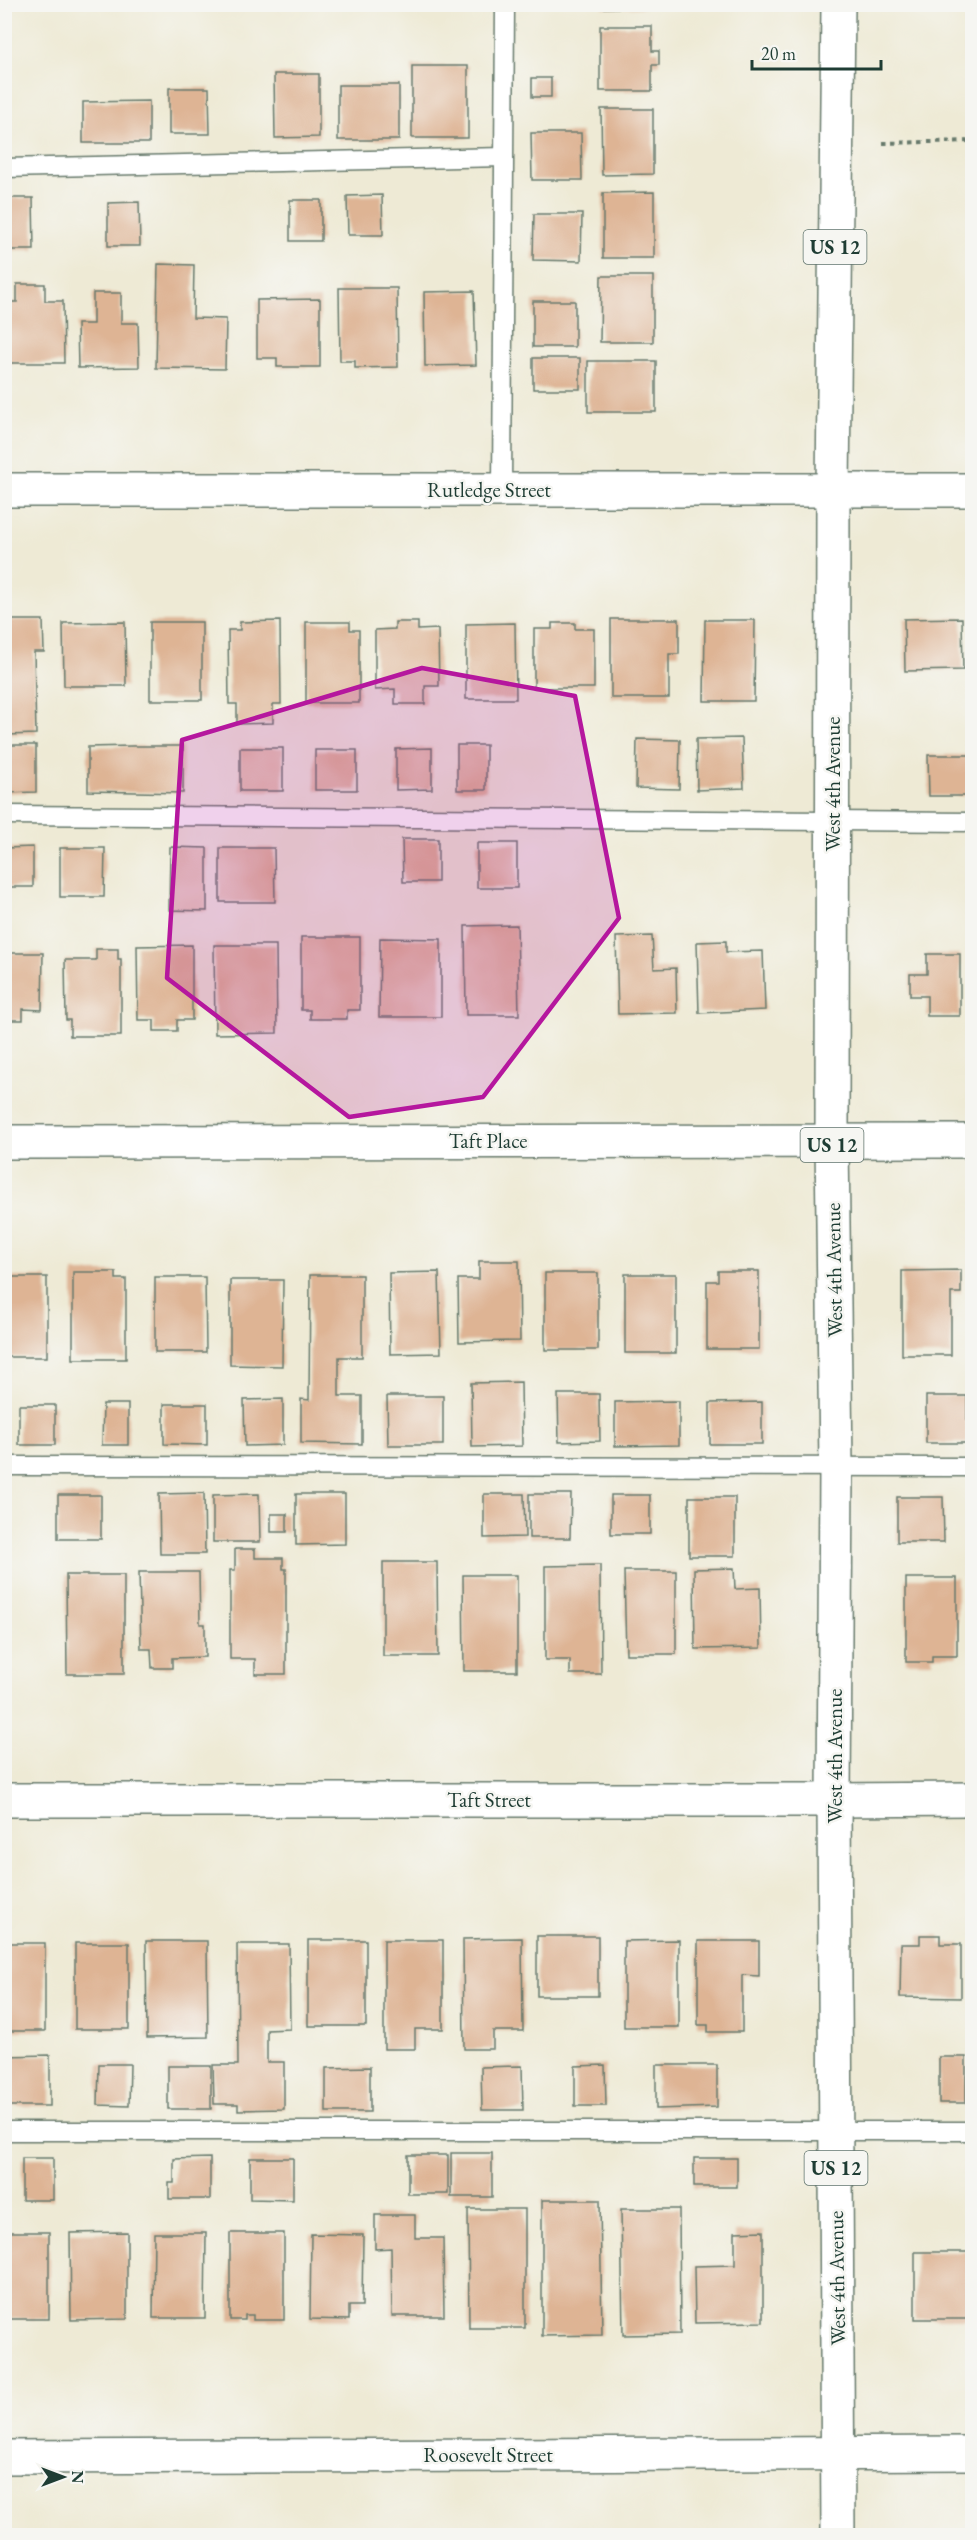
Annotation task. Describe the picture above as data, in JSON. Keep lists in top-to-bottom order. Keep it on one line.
{"streets":{"street":["US 12","Rutledge Street","West 4th Avenue","Taft Place","Taft Street","Roosevelt Street"]},"crossings":[["Rutledge Street","West 4th Avenue"],["West 4th Avenue","Taft Place"],["West 4th Avenue","Taft Street"],["West 4th Avenue","Roosevelt Street"]],"scale_bar":"20 m","north":"right"}
